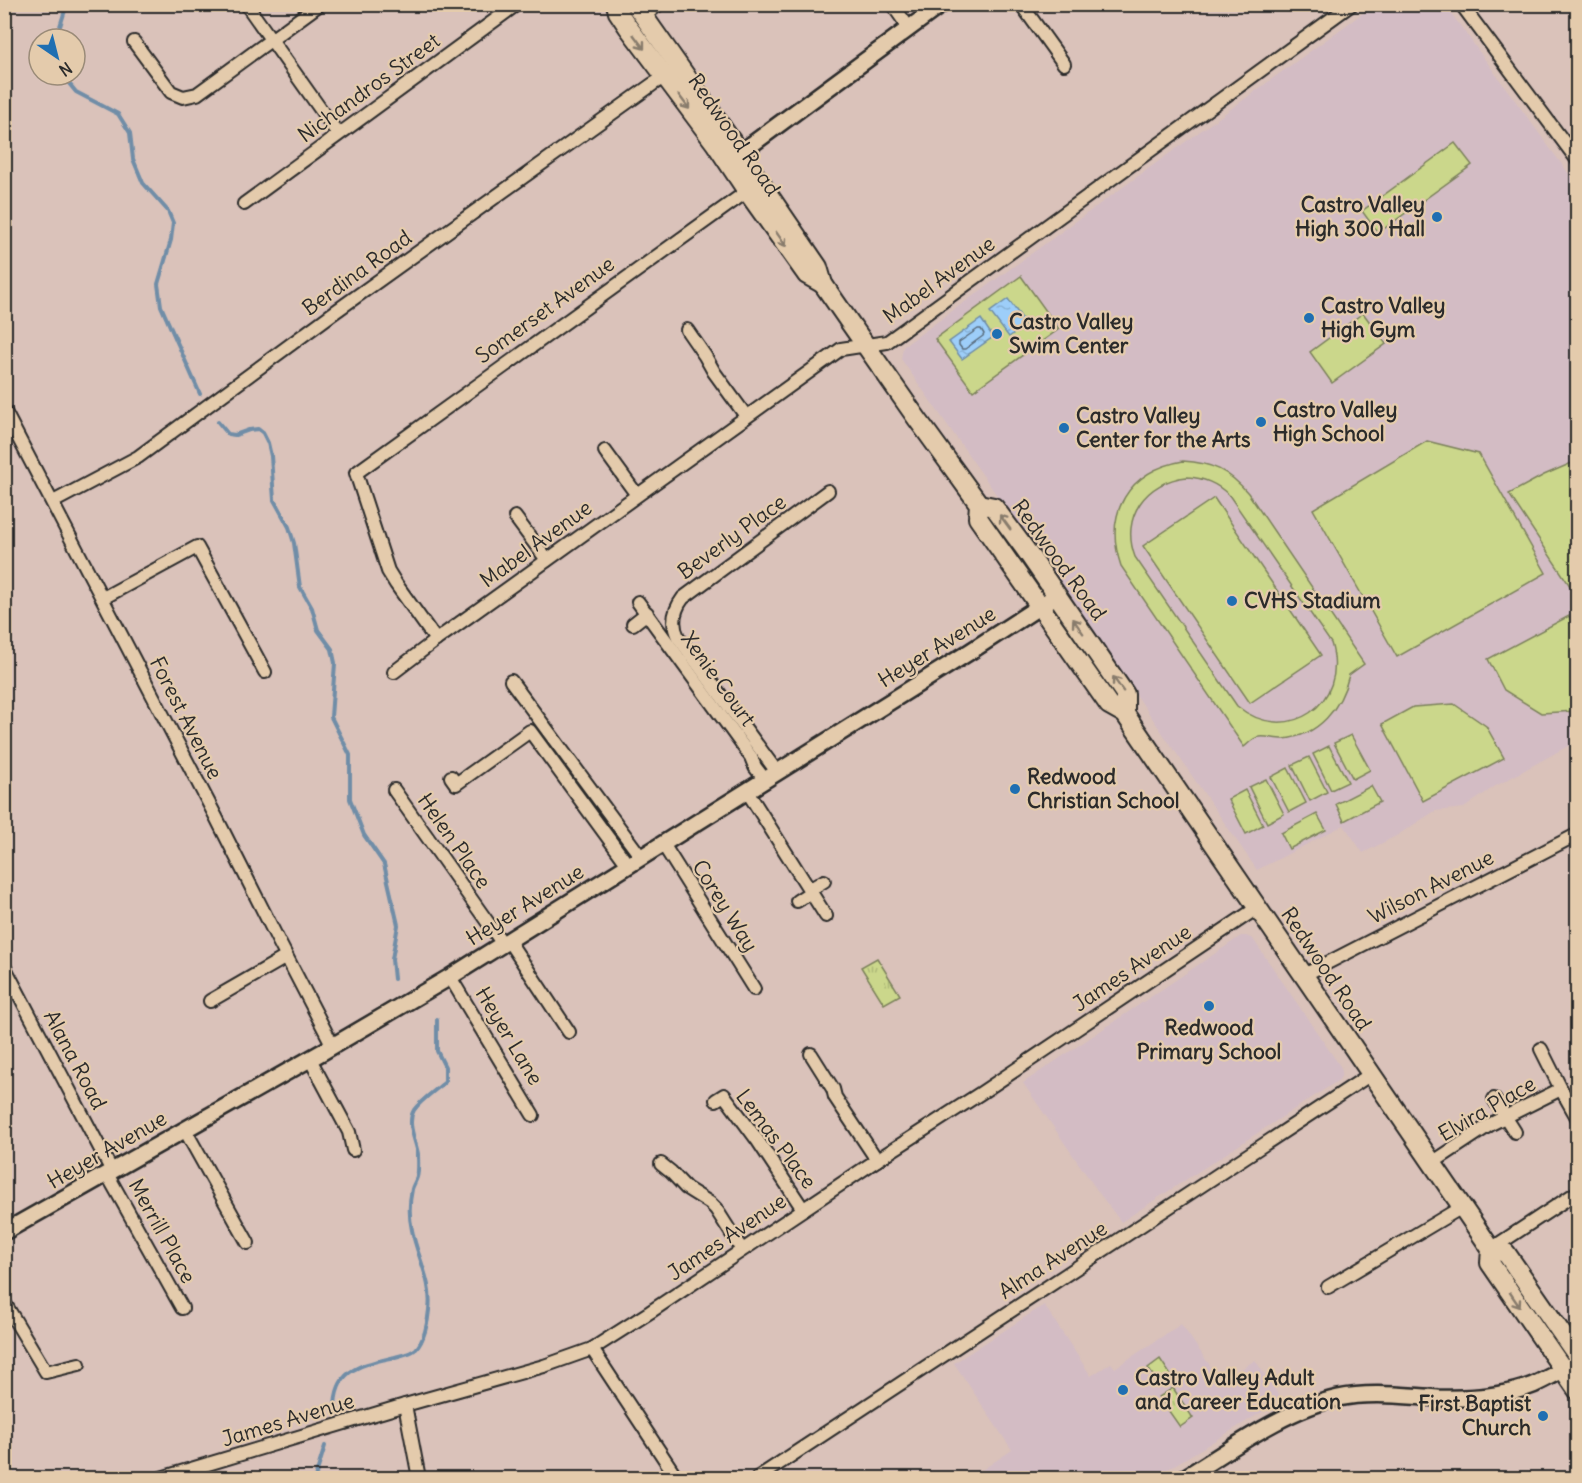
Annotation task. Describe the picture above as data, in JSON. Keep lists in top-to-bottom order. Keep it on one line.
{"streets":{"main road":["Redwood Road"],"street":["Nichandros Street","Berdina Road","Mabel Avenue","Somerset Avenue","Beverly Place","Heyer Avenue","Xenie Court","Forest Avenue","Helen Place","Wilson Avenue","Corey Way","James Avenue","Heyer Lane","Alana Road","Elvira Place","Lemas Place","Merrill Place","Alma Avenue"]},"crossings":[["Redwood Road","Berdina Road"],["Redwood Road","Mabel Avenue"],["Redwood Road","Somerset Avenue"],["Redwood Road","Heyer Avenue"],["Redwood Road","Wilson Avenue"],["Redwood Road","James Avenue"],["Redwood Road","Elvira Place"],["Redwood Road","Alma Avenue"],["Berdina Road","Forest Avenue"],["Mabel Avenue","Somerset Avenue"],["Beverly Place","Heyer Avenue"],["Beverly Place","Xenie Court"],["Heyer Avenue","Xenie Court"],["Heyer Avenue","Forest Avenue"],["Heyer Avenue","Helen Place"],["Heyer Avenue","Corey Way"],["Heyer Avenue","Heyer Lane"],["Heyer Avenue","Alana Road"],["Heyer Avenue","Merrill Place"],["James Avenue","Lemas Place"],["Alana Road","Merrill Place"]],"places":["Castro Valley High 300 Hall","Castro Valley High Gym","Castro Valley Swim Center","Castro Valley High School","Castro Valley Center for the Arts","CVHS Stadium","Redwood Christian School","Redwood Primary School","Castro Valley Adult and Career Education","First Baptist Church"],"north":"bottom right"}
